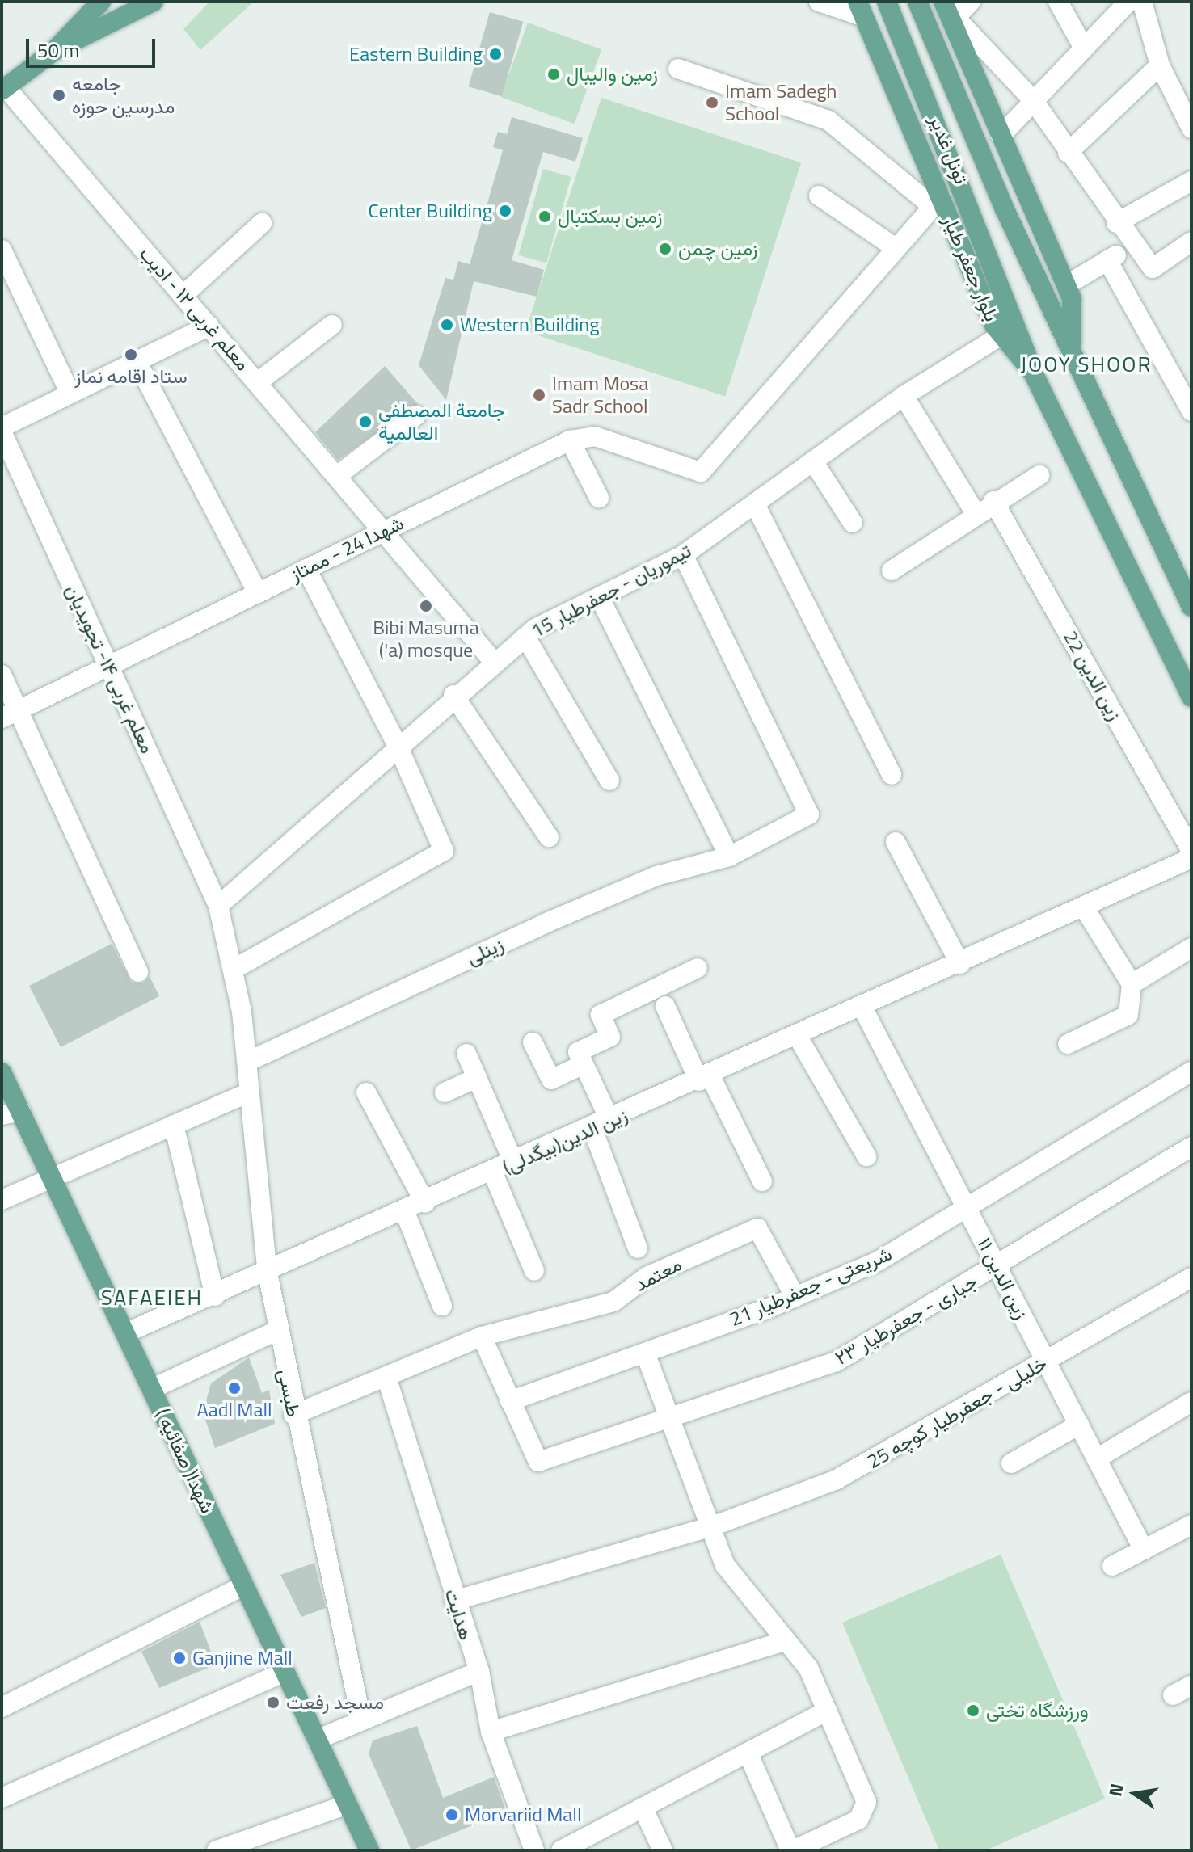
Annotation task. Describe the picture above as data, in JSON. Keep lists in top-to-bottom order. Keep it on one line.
{"streets":{"main road":["تونل غدیر","بلوار جعفر طیار","شهدا( صفائیه )"],"street":["معلم غربی ۱۲ - ادیب","شهدا 24 - ممتاز","تیموریان - جعفرطیار 15","معلم غربی ۱۴- تجویدیان","زین الدین 22","زینلی","زین الدین(بیگدلی)","معتمد","زین الدین ۱۱","شریعتی - جعفرطیار 21","جباری - جعفرطیار ۲۳","طبسی","خلیلی - جعفرطیار کوچه 25","هدایت"]},"crossings":[["تونل غدیر","بلوار جعفر طیار"],["بلوار جعفر طیار","تیموریان - جعفرطیار 15"],["معلم غربی ۱۲ - ادیب","شهدا 24 - ممتاز"],["معلم غربی ۱۲ - ادیب","تیموریان - جعفرطیار 15"],["شهدا 24 - ممتاز","معلم غربی ۱۴- تجویدیان"],["تیموریان - جعفرطیار 15","معلم غربی ۱۴- تجویدیان"],["تیموریان - جعفرطیار 15","زینلی"],["معلم غربی ۱۴- تجویدیان","طبسی"],["زینلی","طبسی"],["زین الدین(بیگدلی)","زین الدین ۱۱"],["زین الدین(بیگدلی)","طبسی"],["زین الدین(بیگدلی)","شهدا( صفائیه )"],["معتمد","شریعتی - جعفرطیار 21"],["معتمد","طبسی"],["معتمد","هدایت"],["زین الدین ۱۱","شریعتی - جعفرطیار 21"],["زین الدین ۱۱","جباری - جعفرطیار ۲۳"],["زین الدین ۱۱","خلیلی - جعفرطیار کوچه 25"],["شریعتی - جعفرطیار 21","جباری - جعفرطیار ۲۳"],["خلیلی - جعفرطیار کوچه 25","هدایت"]],"districts":["JOOY SHOOR","SAFAEIEH"],"places":["Eastern Building","زمین والیبال","جامعه مدرسین حوزه","Imam Sadegh School","Center Building","زمین بسکتبال","زمین چمن","Western Building","ستاد اقامه نماز","Imam Mosa Sadr School","جامعة المصطفی العالمیة","Bibi Masuma ('a) mosque","Aadl Mall","Ganjine Mall","مسجد رفعت","ورزشگاه تختی","Morvariid Mall"],"scale_bar":"50 m","north":"left"}
